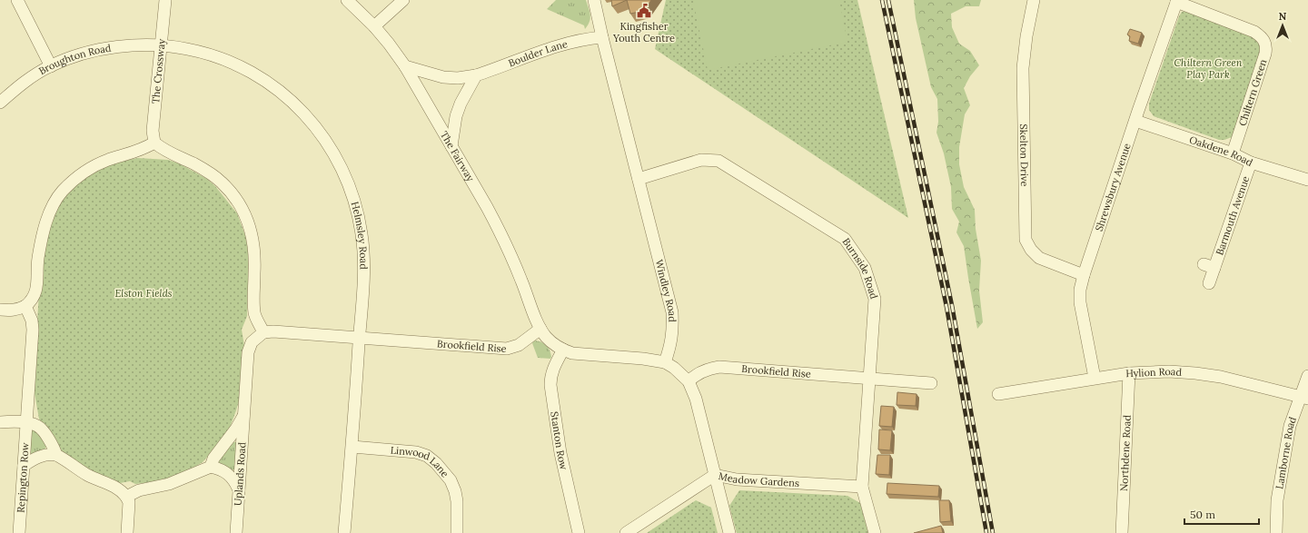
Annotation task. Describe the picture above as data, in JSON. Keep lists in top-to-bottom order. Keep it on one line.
{"streets":{"street":["Boulder Lane","Broughton Road","The Crossway","Chiltern Green","Oakdene Road","Skelton Drive","The Fairway","Shrewsbury Avenue","Barmouth Avenue","Helmsley Road","Burnside Road","Windley Road","Brookfield Rise","Hylion Road","Stanton Row","Northdene Road","Lamborne Road","Linwood Lane","Uplands Road","Repington Row","Meadow Gardens"]},"crossings":[["Boulder Lane","The Fairway"],["Boulder Lane","Windley Road"],["Broughton Road","The Crossway"],["Broughton Road","Helmsley Road"],["The Crossway","Helmsley Road"],["Chiltern Green","Oakdene Road"],["Chiltern Green","Shrewsbury Avenue"],["Oakdene Road","Shrewsbury Avenue"],["Oakdene Road","Barmouth Avenue"],["Skelton Drive","Shrewsbury Avenue"],["The Fairway","Brookfield Rise"],["Shrewsbury Avenue","Hylion Road"],["Helmsley Road","Brookfield Rise"],["Helmsley Road","Linwood Lane"],["Burnside Road","Windley Road"],["Burnside Road","Brookfield Rise"],["Burnside Road","Meadow Gardens"],["Hylion Road","Northdene Road"],["Hylion Road","Lamborne Road"]],"parks":["Chiltern Green Play Park","Elston Fields"],"places":{"public building":["Kingfisher Youth Centre"]},"scale_bar":"50 m","north":"top"}
